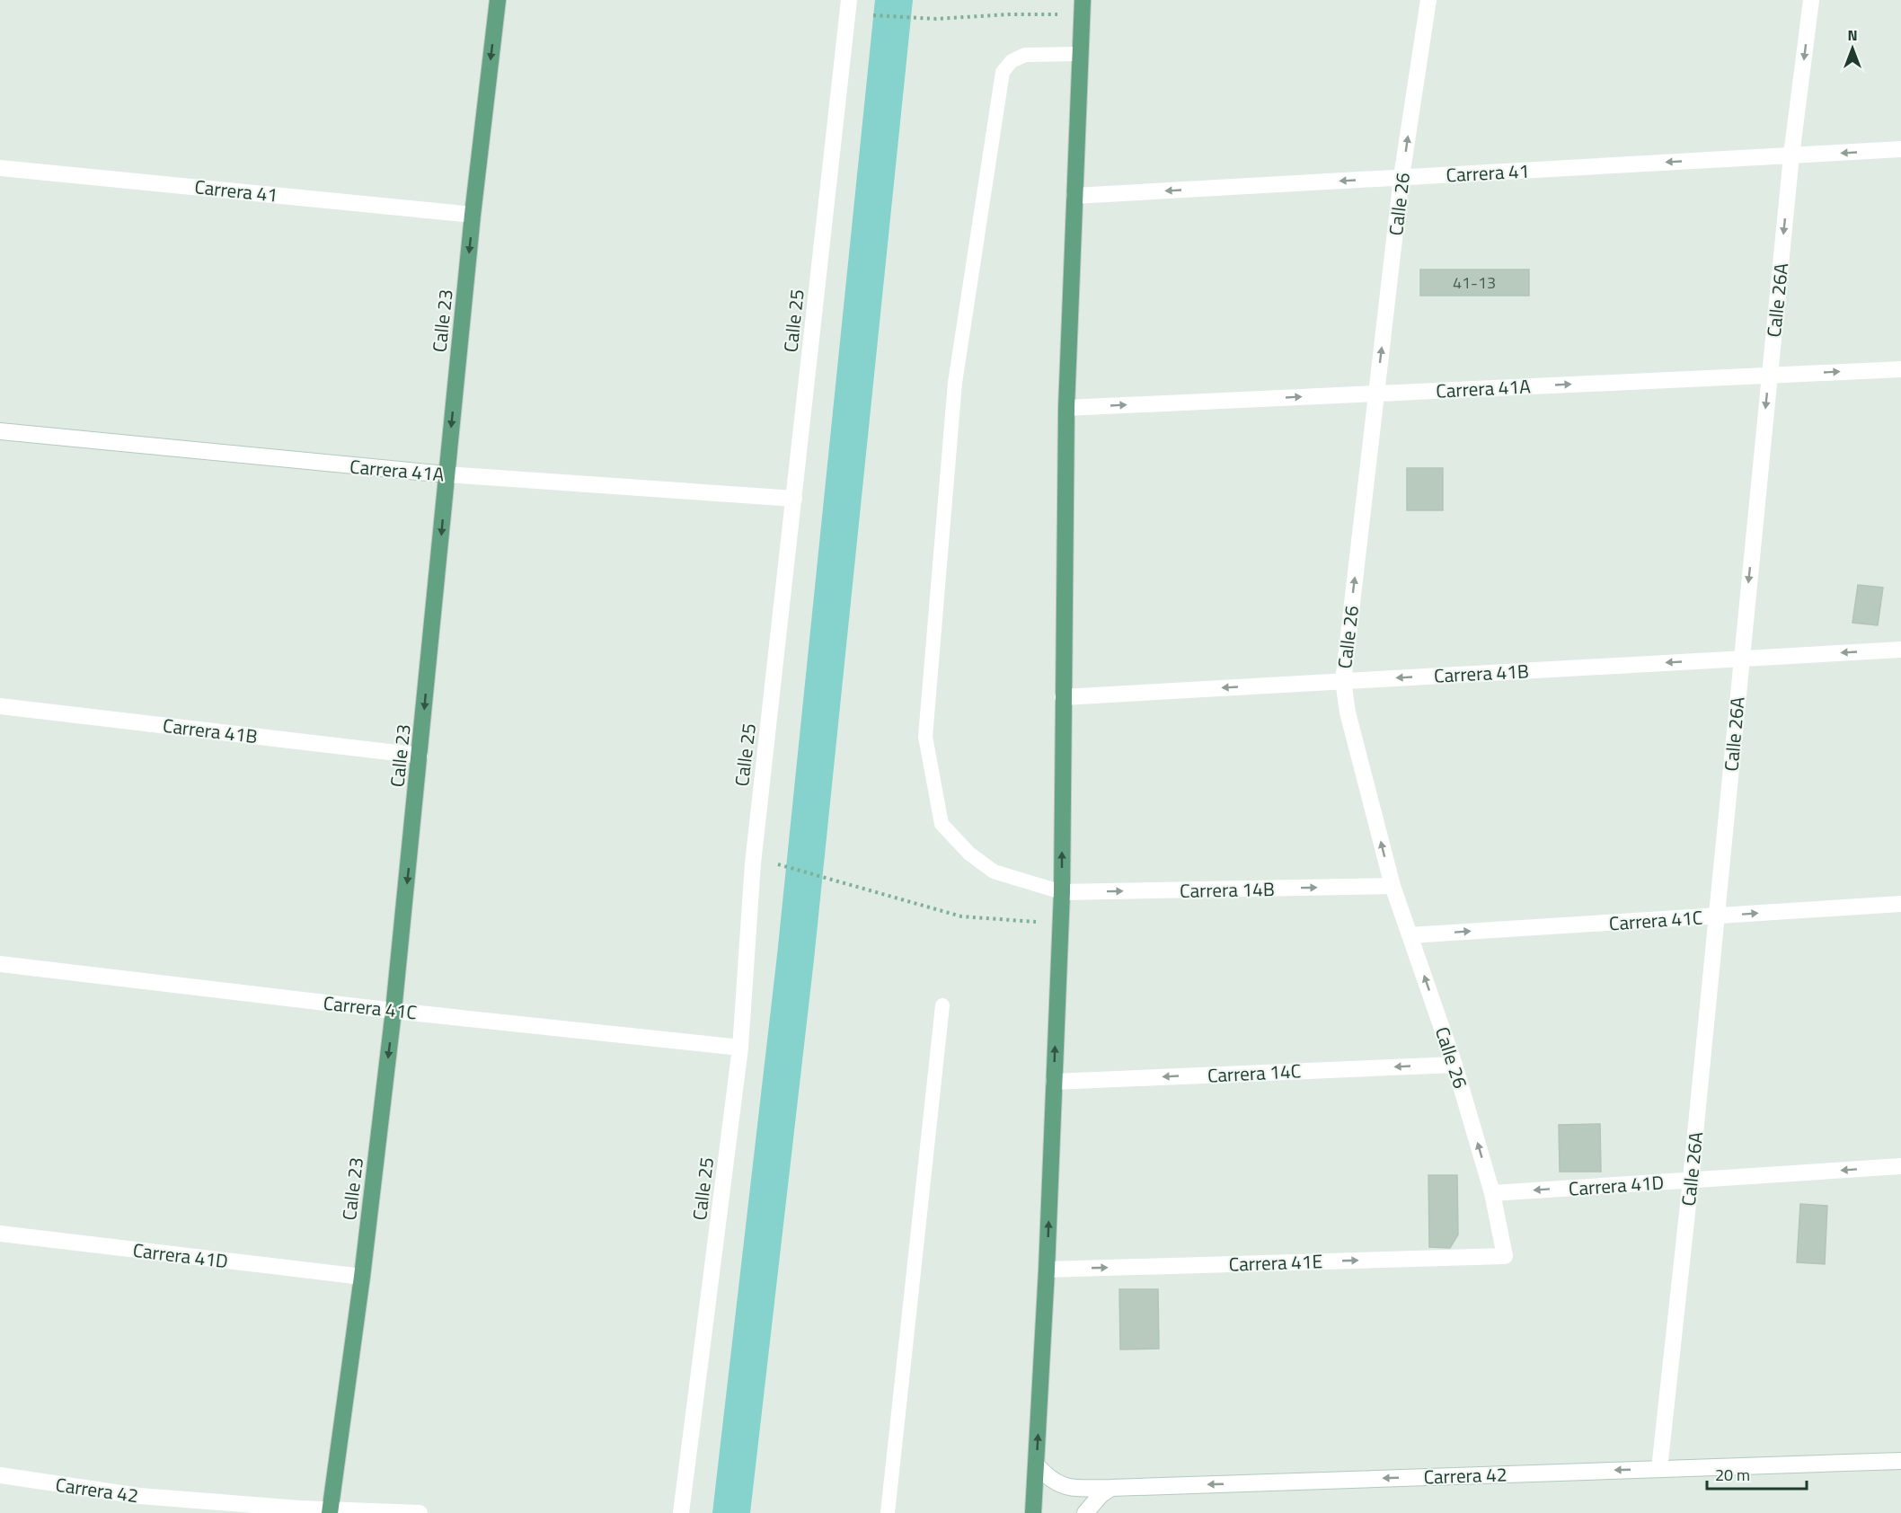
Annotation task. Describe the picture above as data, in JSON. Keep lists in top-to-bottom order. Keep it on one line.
{"streets":{"main road":["Calle 23"],"street":["Carrera 41","Calle 26","Calle 26A","Calle 25","Carrera 41A","Carrera 41B","Carrera 14B","Carrera 41C","Carrera 14C","Carrera 41D","Carrera 41E","Carrera 42"]},"crossings":[["Carrera 41","Calle 26"],["Carrera 41","Calle 26A"],["Carrera 41","Calle 23"],["Calle 26","Carrera 41A"],["Calle 26","Carrera 41B"],["Calle 26","Carrera 14B"],["Calle 26","Carrera 41C"],["Calle 26","Carrera 14C"],["Calle 26","Carrera 41D"],["Calle 26","Carrera 41E"],["Calle 26A","Carrera 41A"],["Calle 26A","Carrera 41B"],["Calle 26A","Carrera 41C"],["Calle 26A","Carrera 41D"],["Calle 26A","Carrera 42"],["Calle 23","Carrera 41A"],["Calle 23","Carrera 41B"],["Calle 23","Carrera 41C"],["Calle 23","Carrera 41D"],["Calle 23","Carrera 42"],["Calle 25","Carrera 41A"],["Calle 25","Carrera 41C"]],"one_way":["Carrera 41","Calle 26","Calle 26A","Calle 23","Carrera 41A","Carrera 41B","Carrera 14B","Carrera 41C","Carrera 14C","Carrera 41D","Carrera 41E","Carrera 42"],"house_numbers":["41-13"],"scale_bar":"20 m","north":"top"}
